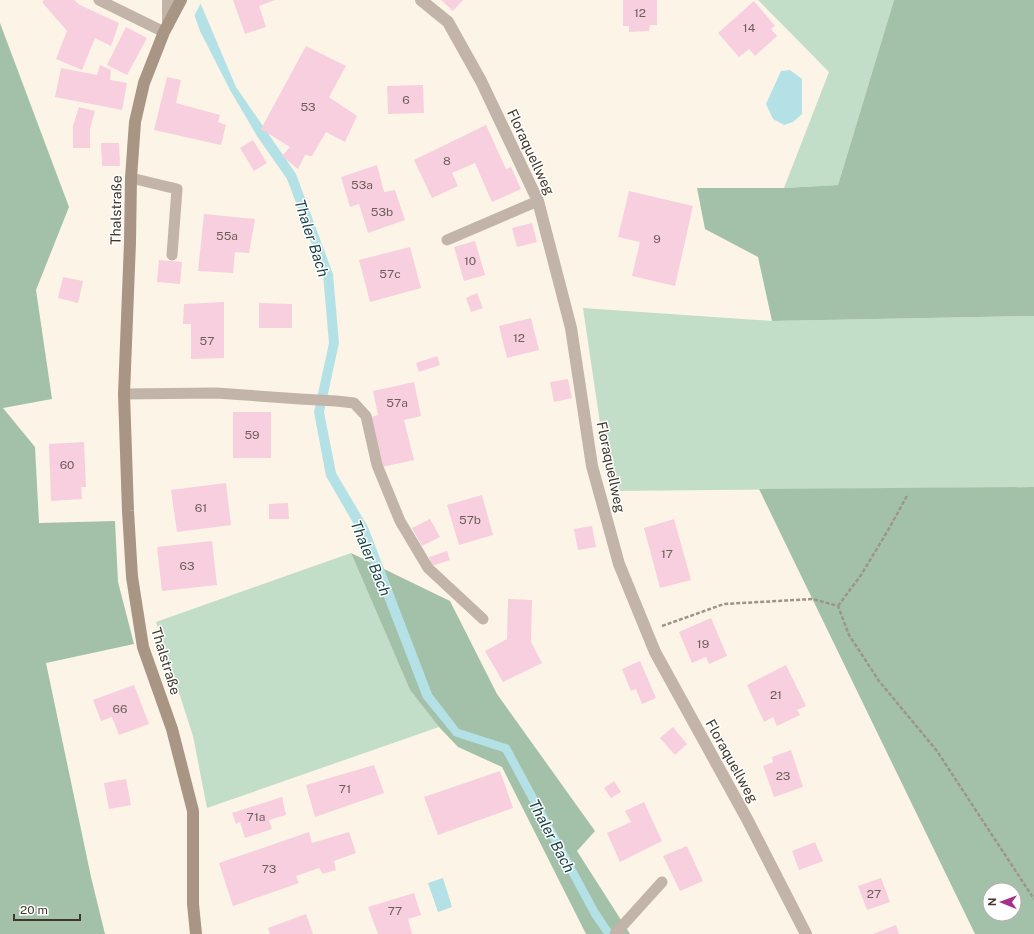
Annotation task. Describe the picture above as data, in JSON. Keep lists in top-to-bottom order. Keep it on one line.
{"streets":{"main road":["Thalstraße"],"street":["Floraquellweg"]},"water":["Thaler Bach"],"house_numbers":["12","14","6","53","8","53a","53b","55a","9","10","57c","12","57","57a","59","60","61","57b","17","63","19","21","66","23","71","71a","73","27","77"],"scale_bar":"20 m","north":"left"}
